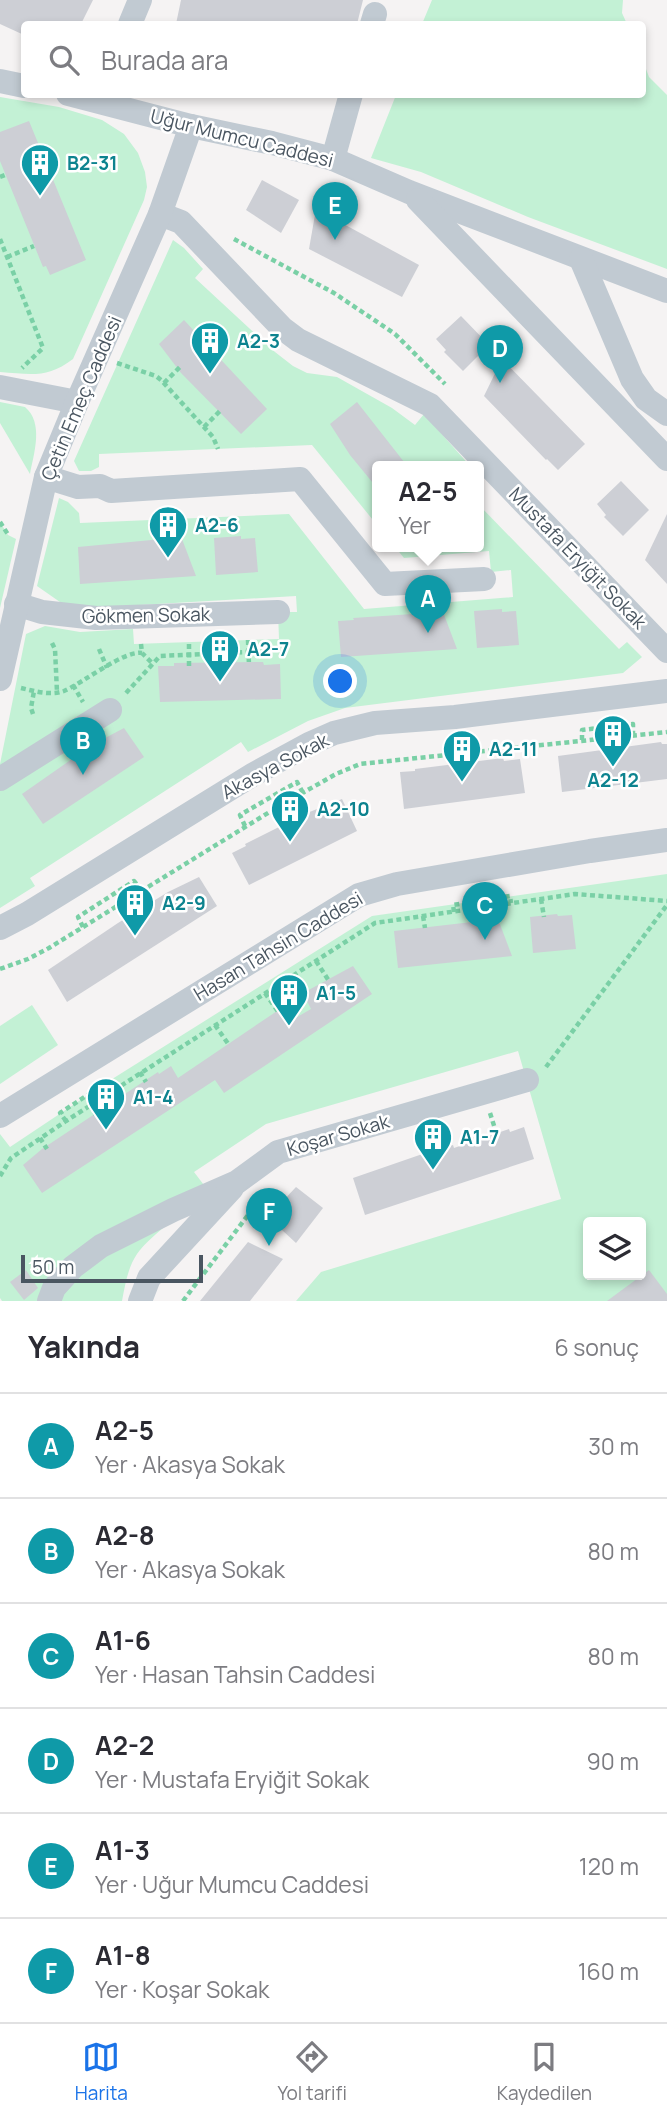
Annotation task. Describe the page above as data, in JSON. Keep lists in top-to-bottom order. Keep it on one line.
{"streets":{"street":["Uğur Mumcu Caddesi","Çetin Emeç Caddesi","Mustafa Eryiğit Sokak","Gökmen Sokak","Akasya Sokak","Hasan Tahsin Caddesi","Koşar Sokak"]},"crossings":[["Uğur Mumcu Caddesi","Çetin Emeç Caddesi"],["Çetin Emeç Caddesi","Mustafa Eryiğit Sokak"],["Çetin Emeç Caddesi","Gökmen Sokak"]],"places":{"building":["B2-31","A2-3","A2-6","A2-7","A2-12","A2-11","A2-10","A2-9","A1-5","A1-4","A1-7"]},"scale_bar":"50 m","page":{"search":"Burada ara","pins":["E","D","A","B","C","F"],"popup":["A2-5","Yer"],"scale":"50 m","heading":["Yakında","6 sonuç"],"list":[{"mark":"A","name":"A2-5","note":"Yer · Akasya Sokak","value":"30 m"},{"mark":"B","name":"A2-8","note":"Yer · Akasya Sokak","value":"80 m"},{"mark":"C","name":"A1-6","note":"Yer · Hasan Tahsin Caddesi","value":"80 m"},{"mark":"D","name":"A2-2","note":"Yer · Mustafa Eryiğit Sokak","value":"90 m"},{"mark":"E","name":"A1-3","note":"Yer · Uğur Mumcu Caddesi","value":"120 m"},{"mark":"F","name":"A1-8","note":"Yer · Koşar Sokak","value":"160 m"}],"nav":["Harita","Yol tarifi","Kaydedilen"]}}
